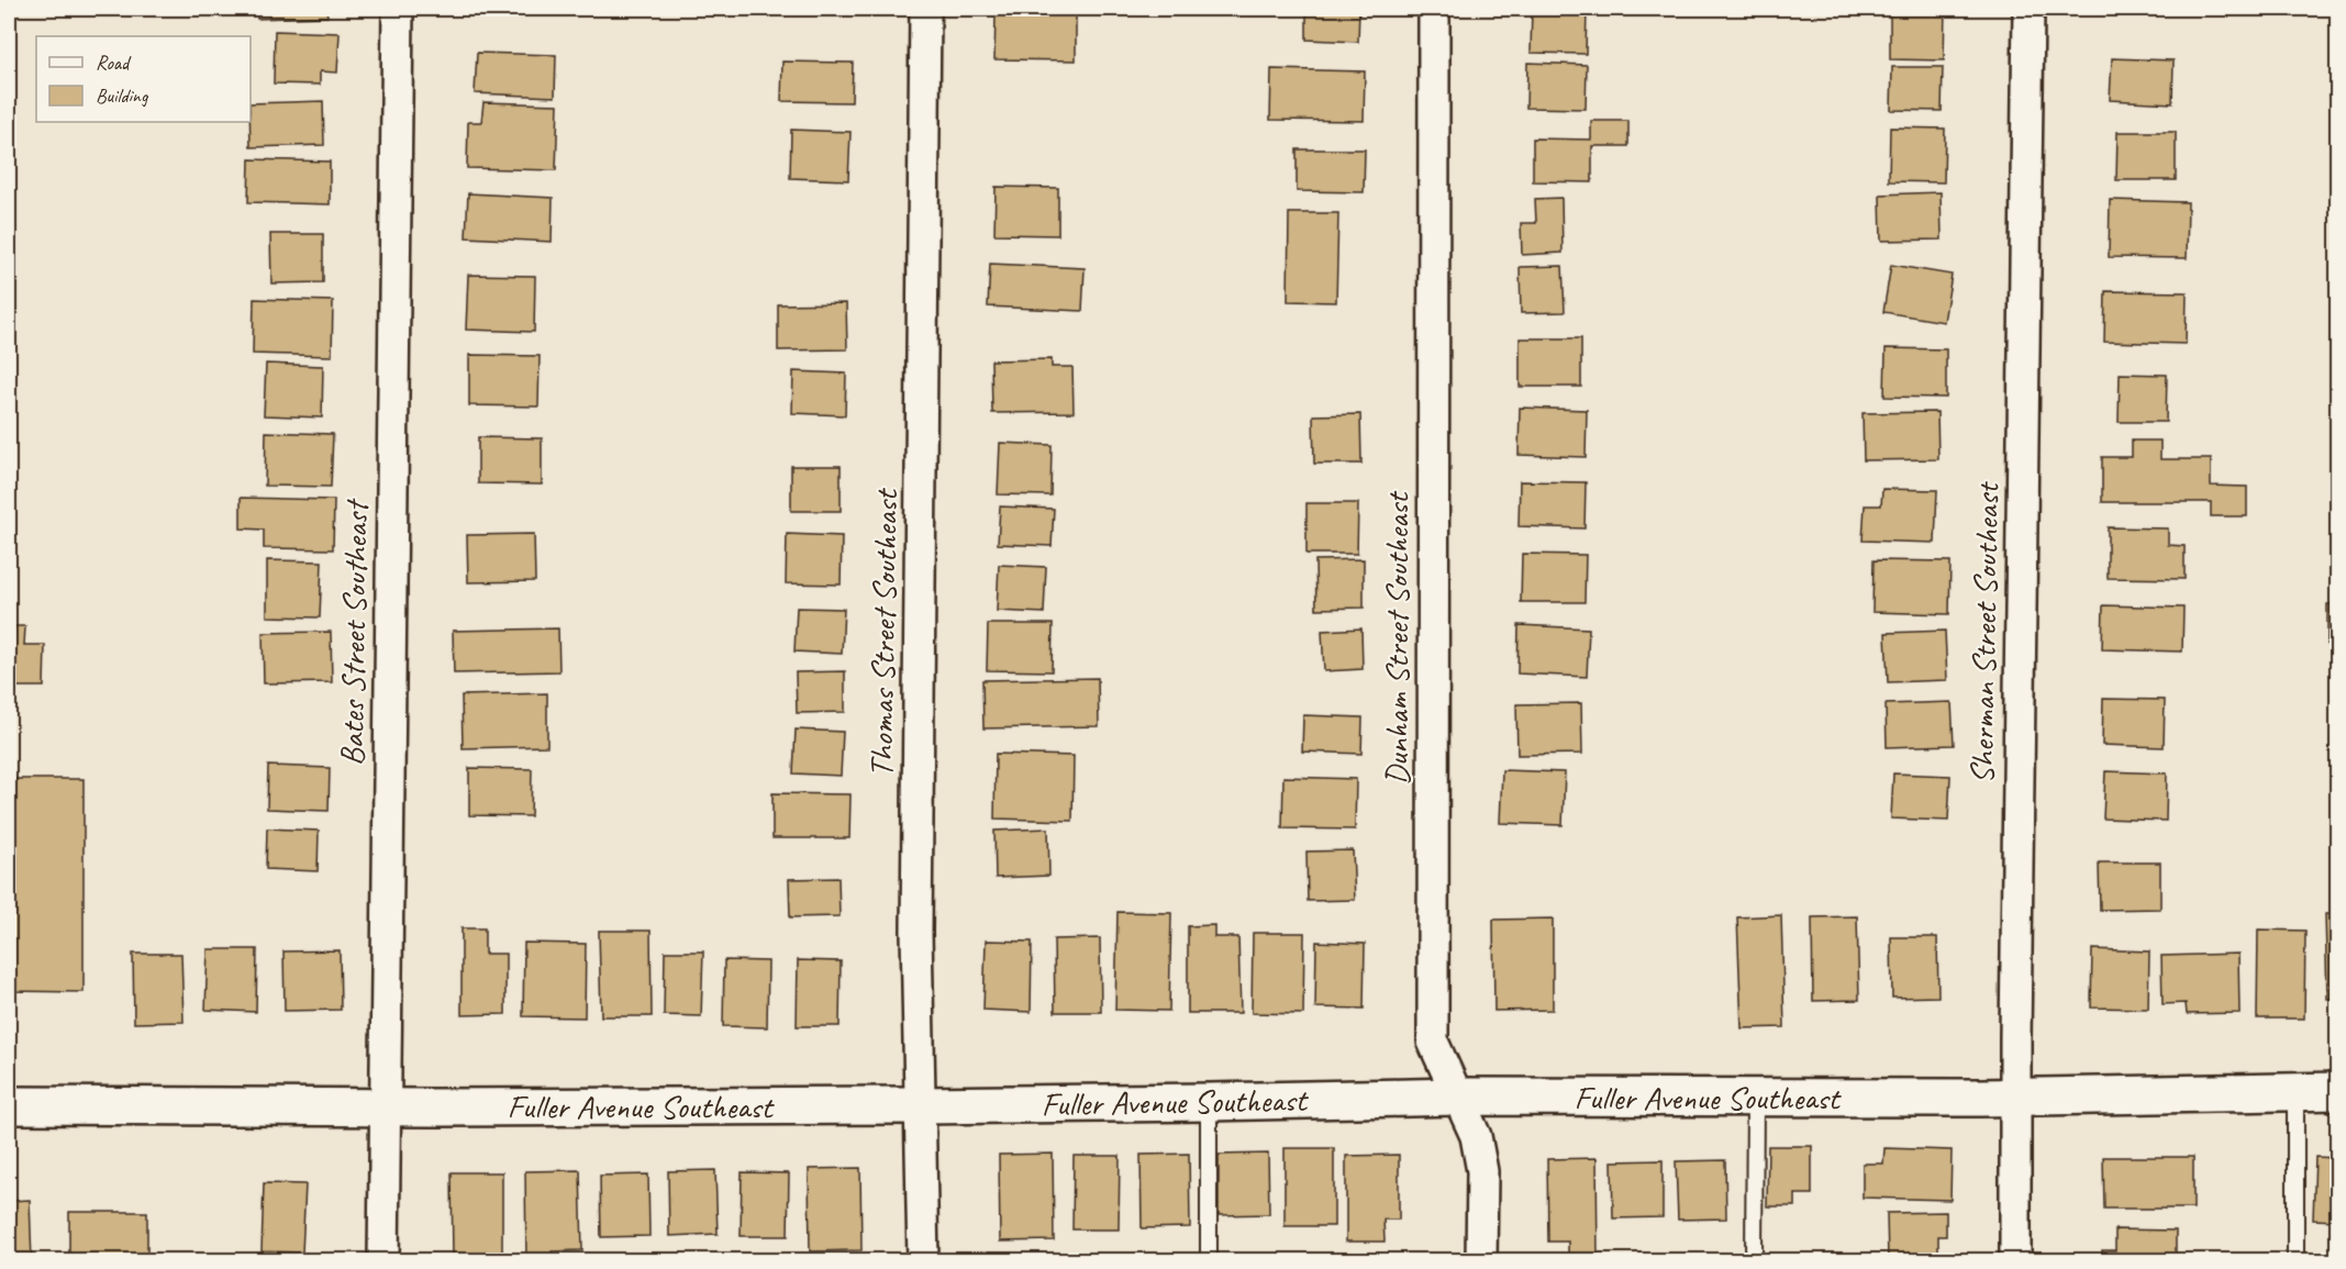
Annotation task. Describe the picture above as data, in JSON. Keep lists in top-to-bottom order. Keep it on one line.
{"streets":{"main road":["Fuller Avenue Southeast"],"street":["Bates Street Southeast","Thomas Street Southeast","Sherman Street Southeast","Dunham Street Southeast"]},"crossings":[["Bates Street Southeast","Fuller Avenue Southeast"],["Thomas Street Southeast","Fuller Avenue Southeast"],["Sherman Street Southeast","Fuller Avenue Southeast"],["Dunham Street Southeast","Fuller Avenue Southeast"]],"legend":["Road","Building"]}
